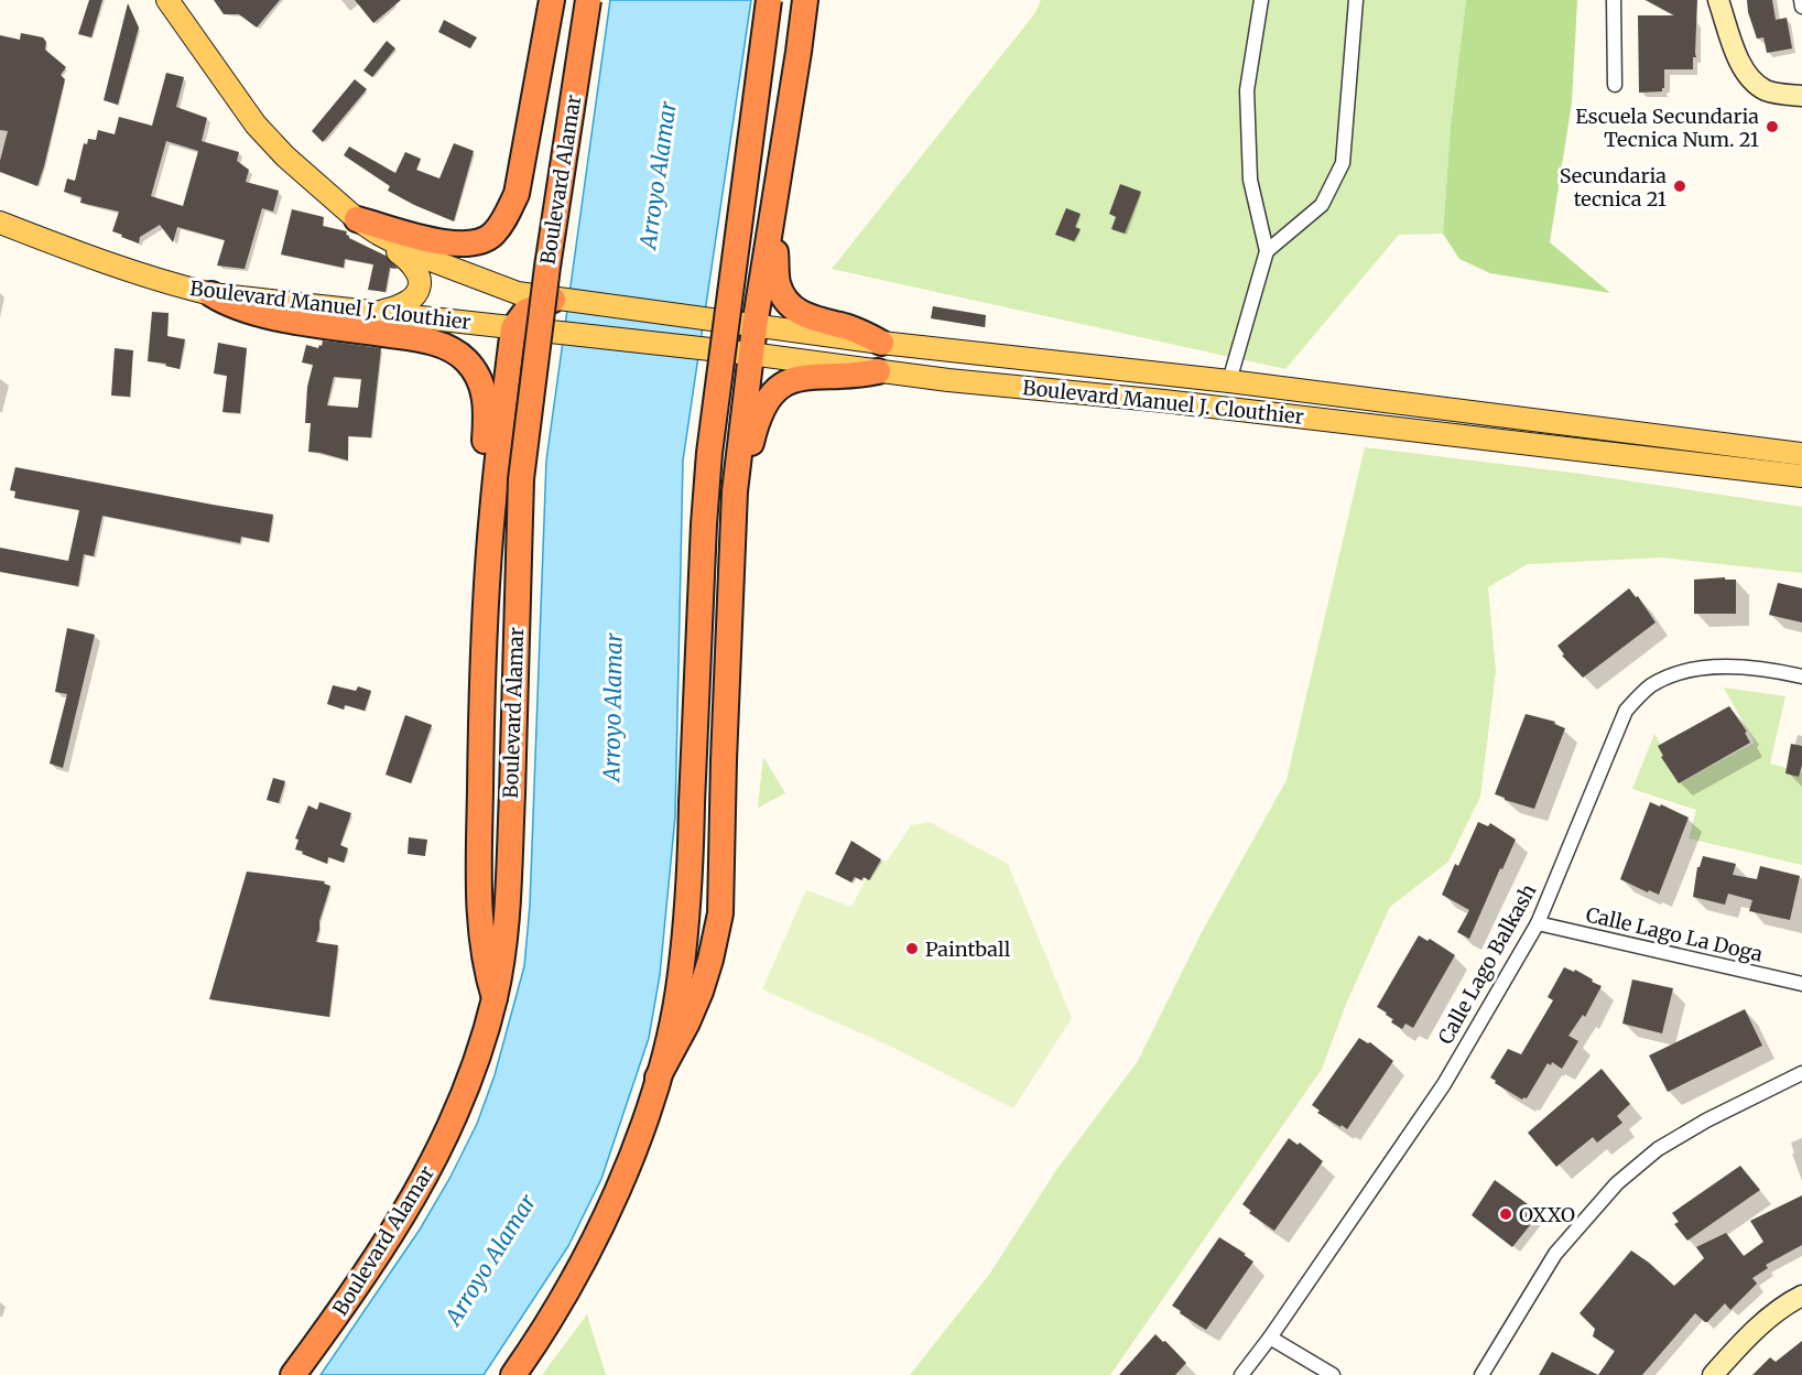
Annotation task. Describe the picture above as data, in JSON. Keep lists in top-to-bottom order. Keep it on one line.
{"streets":{"highway":["Boulevard Alamar"],"main road":["Boulevard Manuel J. Clouthier"],"street":["Calle Lago La Doga","Calle Lago Balkash"]},"crossings":[["Calle Lago La Doga","Calle Lago Balkash"]],"water":["Arroyo Alamar"],"places":["Escuela Secundaria Tecnica Num. 21","Secundaria tecnica 21","Paintball","OXXO"]}
